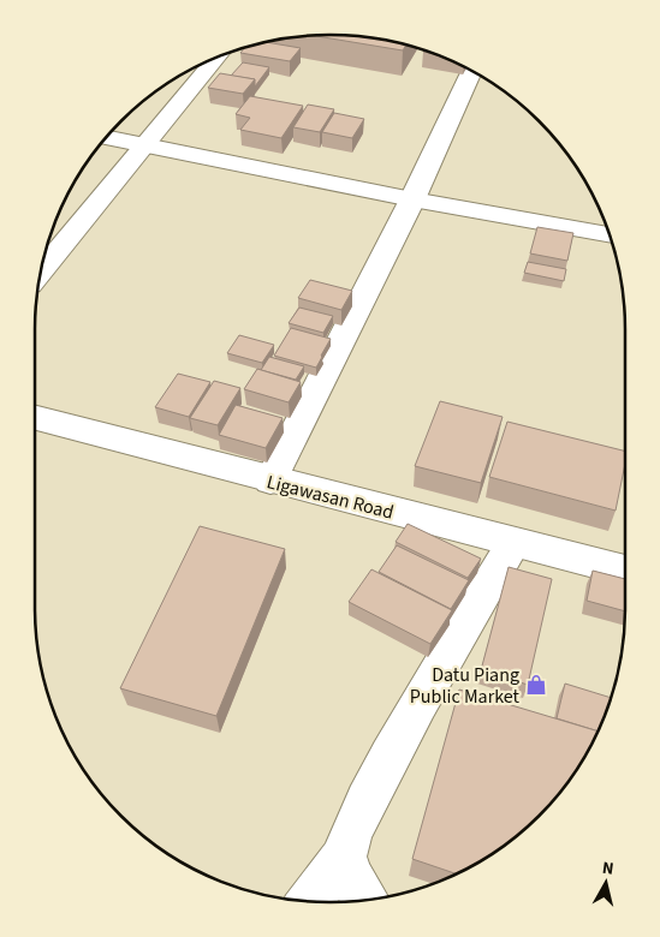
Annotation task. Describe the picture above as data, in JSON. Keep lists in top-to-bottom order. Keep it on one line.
{"streets":{"street":["Ligawasan Road"]},"places":{"shop":["Datu Piang Public Market"]},"north":"top"}
